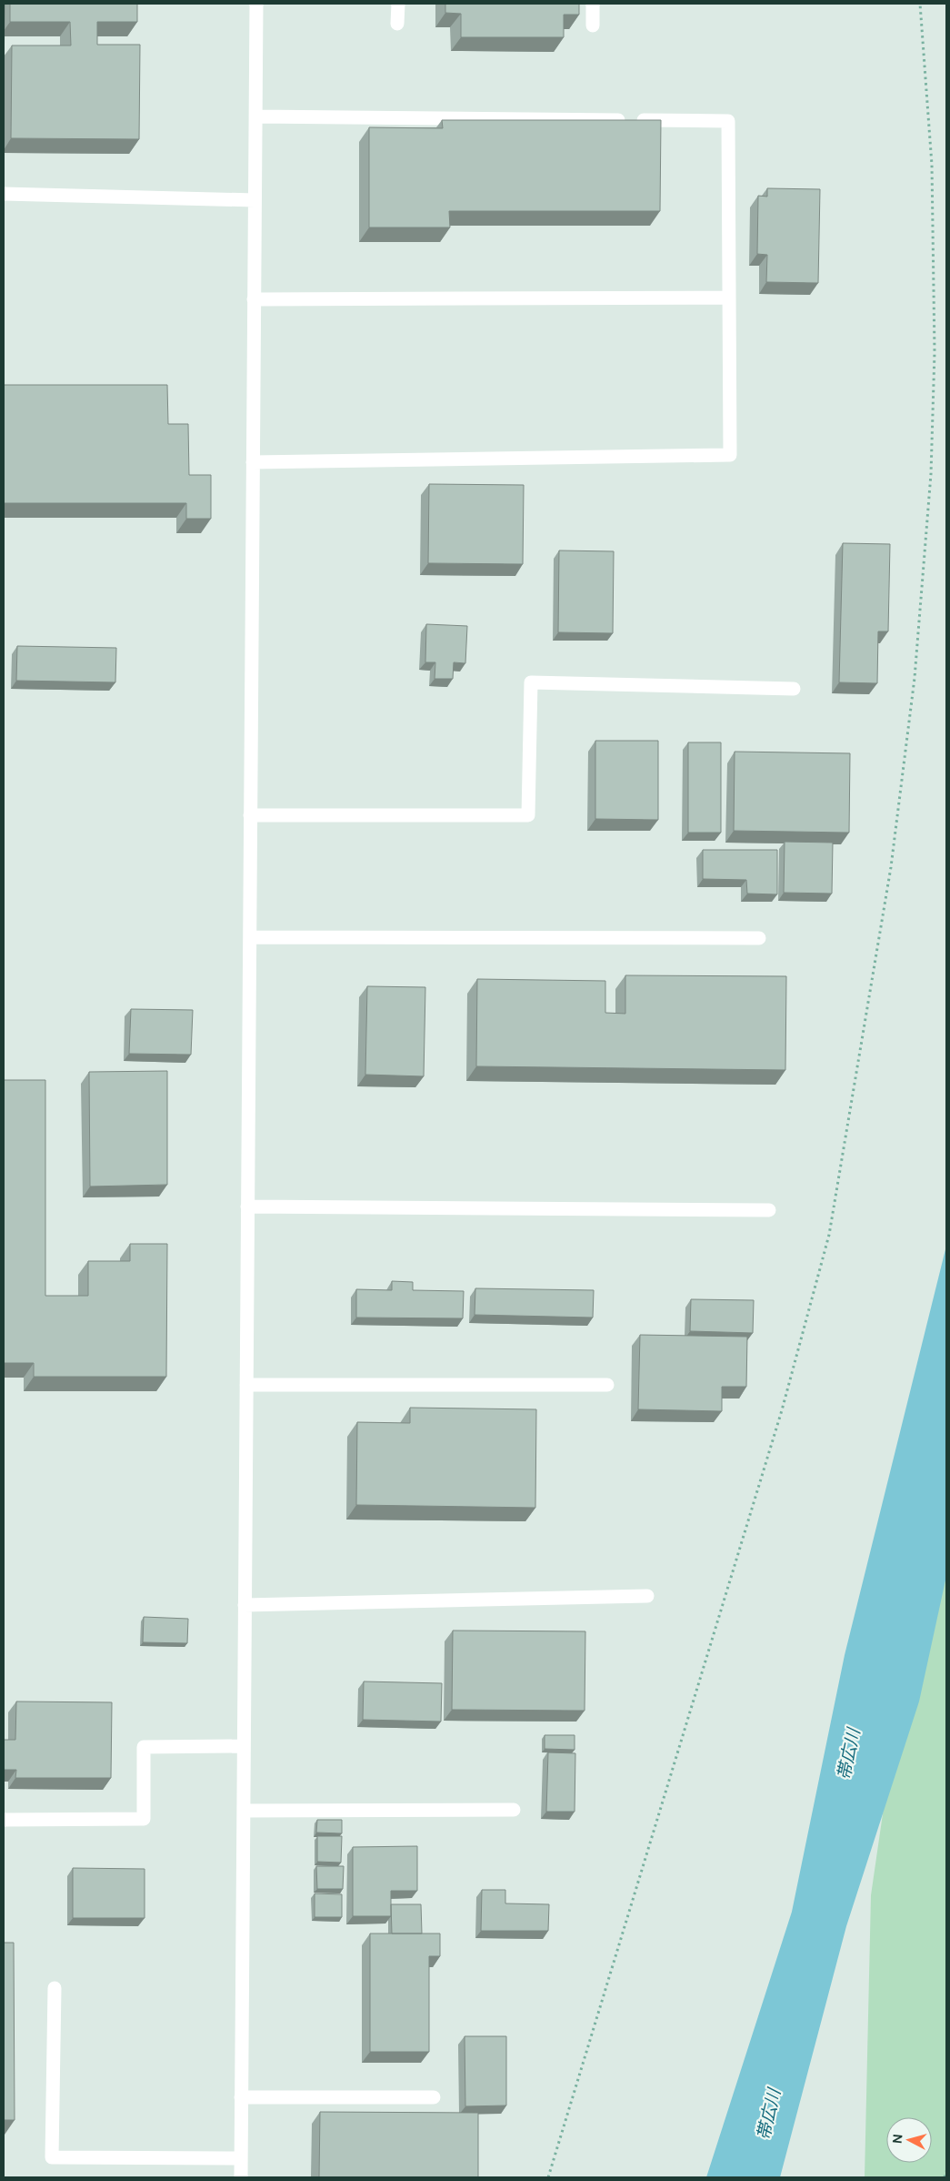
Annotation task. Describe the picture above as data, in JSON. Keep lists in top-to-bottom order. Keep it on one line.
{"water":["帯広川"],"north":"left"}
